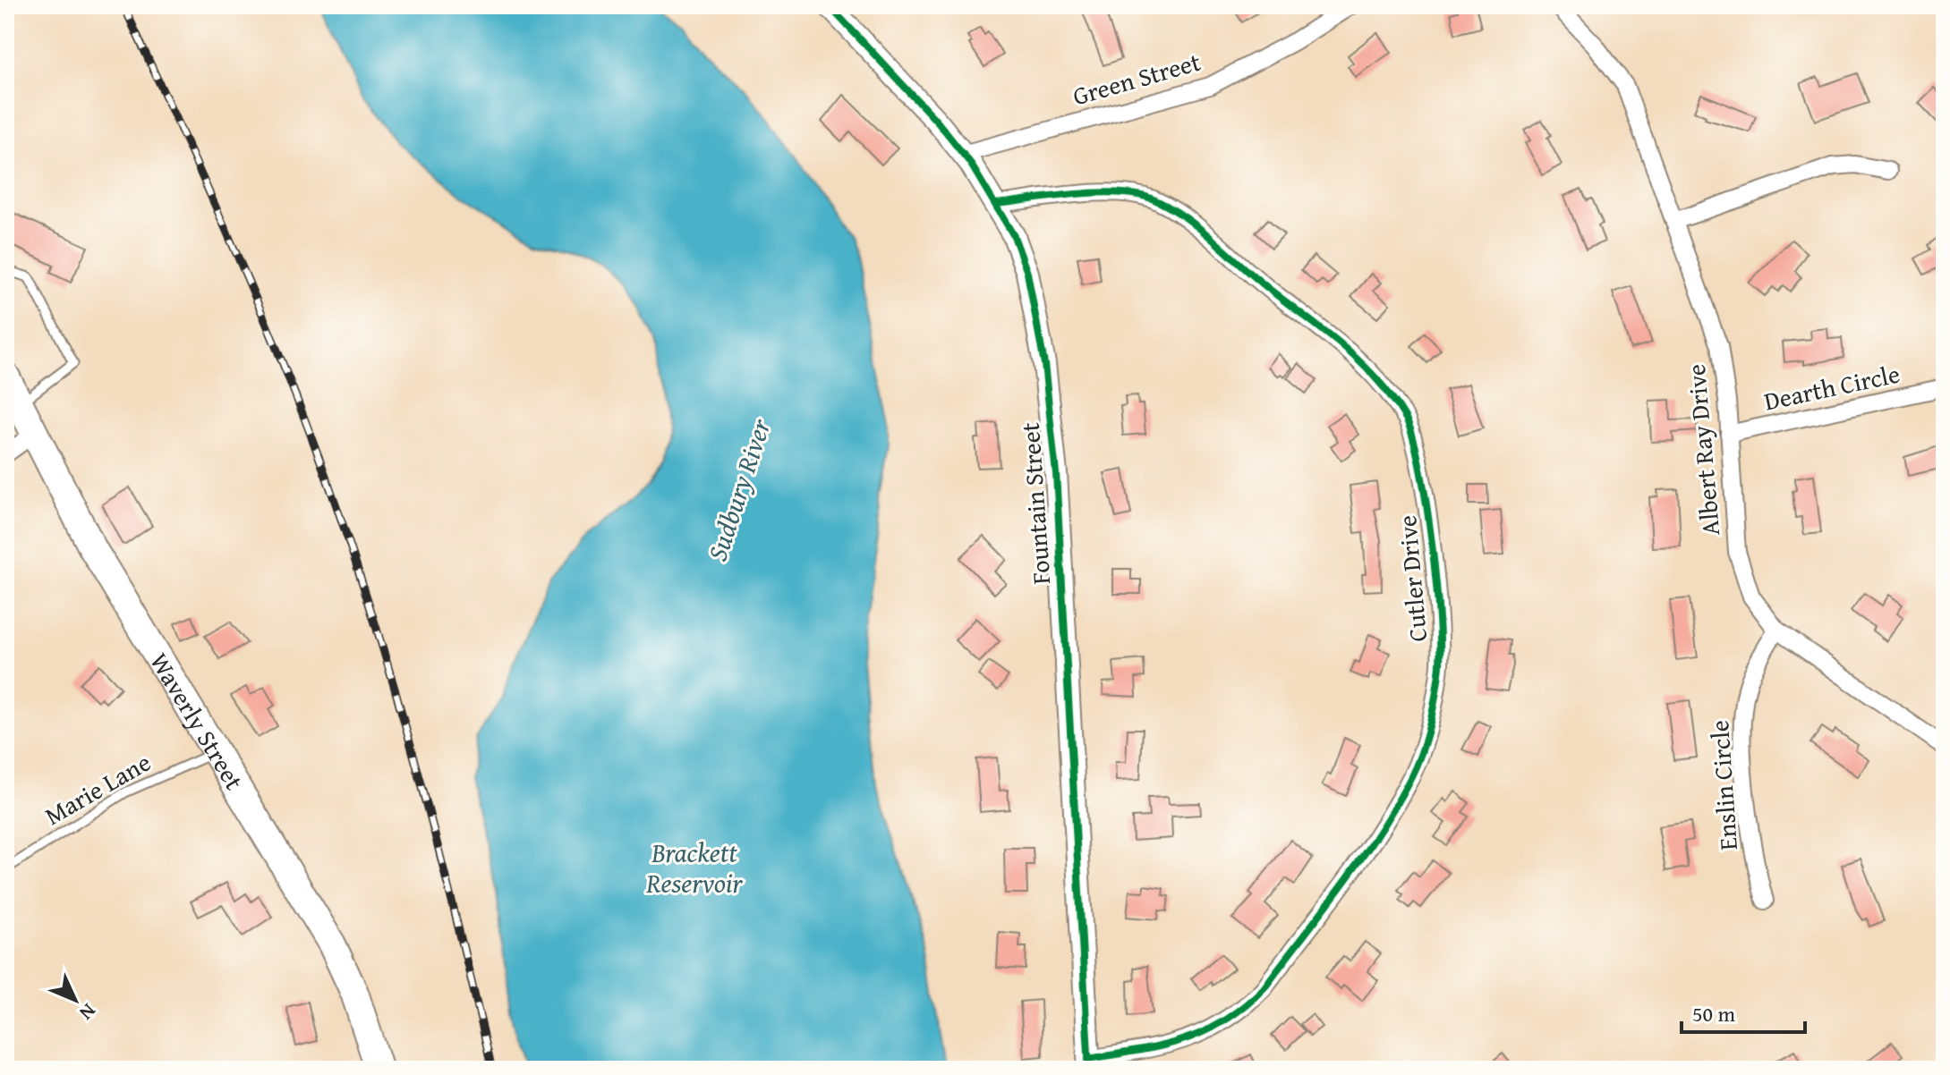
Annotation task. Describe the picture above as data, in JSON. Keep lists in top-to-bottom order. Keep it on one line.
{"streets":{"main road":["Waverly Street"],"street":["Green Street","Dearth Circle","Albert Ray Drive","Fountain Street","Cutler Drive","Enslin Circle"],"lane":["Marie Lane"]},"crossings":[["Green Street","Fountain Street"],["Dearth Circle","Albert Ray Drive"],["Albert Ray Drive","Enslin Circle"],["Fountain Street","Cutler Drive"],["Waverly Street","Marie Lane"]],"water":["Sudbury River","Brackett Reservoir"],"scale_bar":"50 m","north":"bottom right"}
